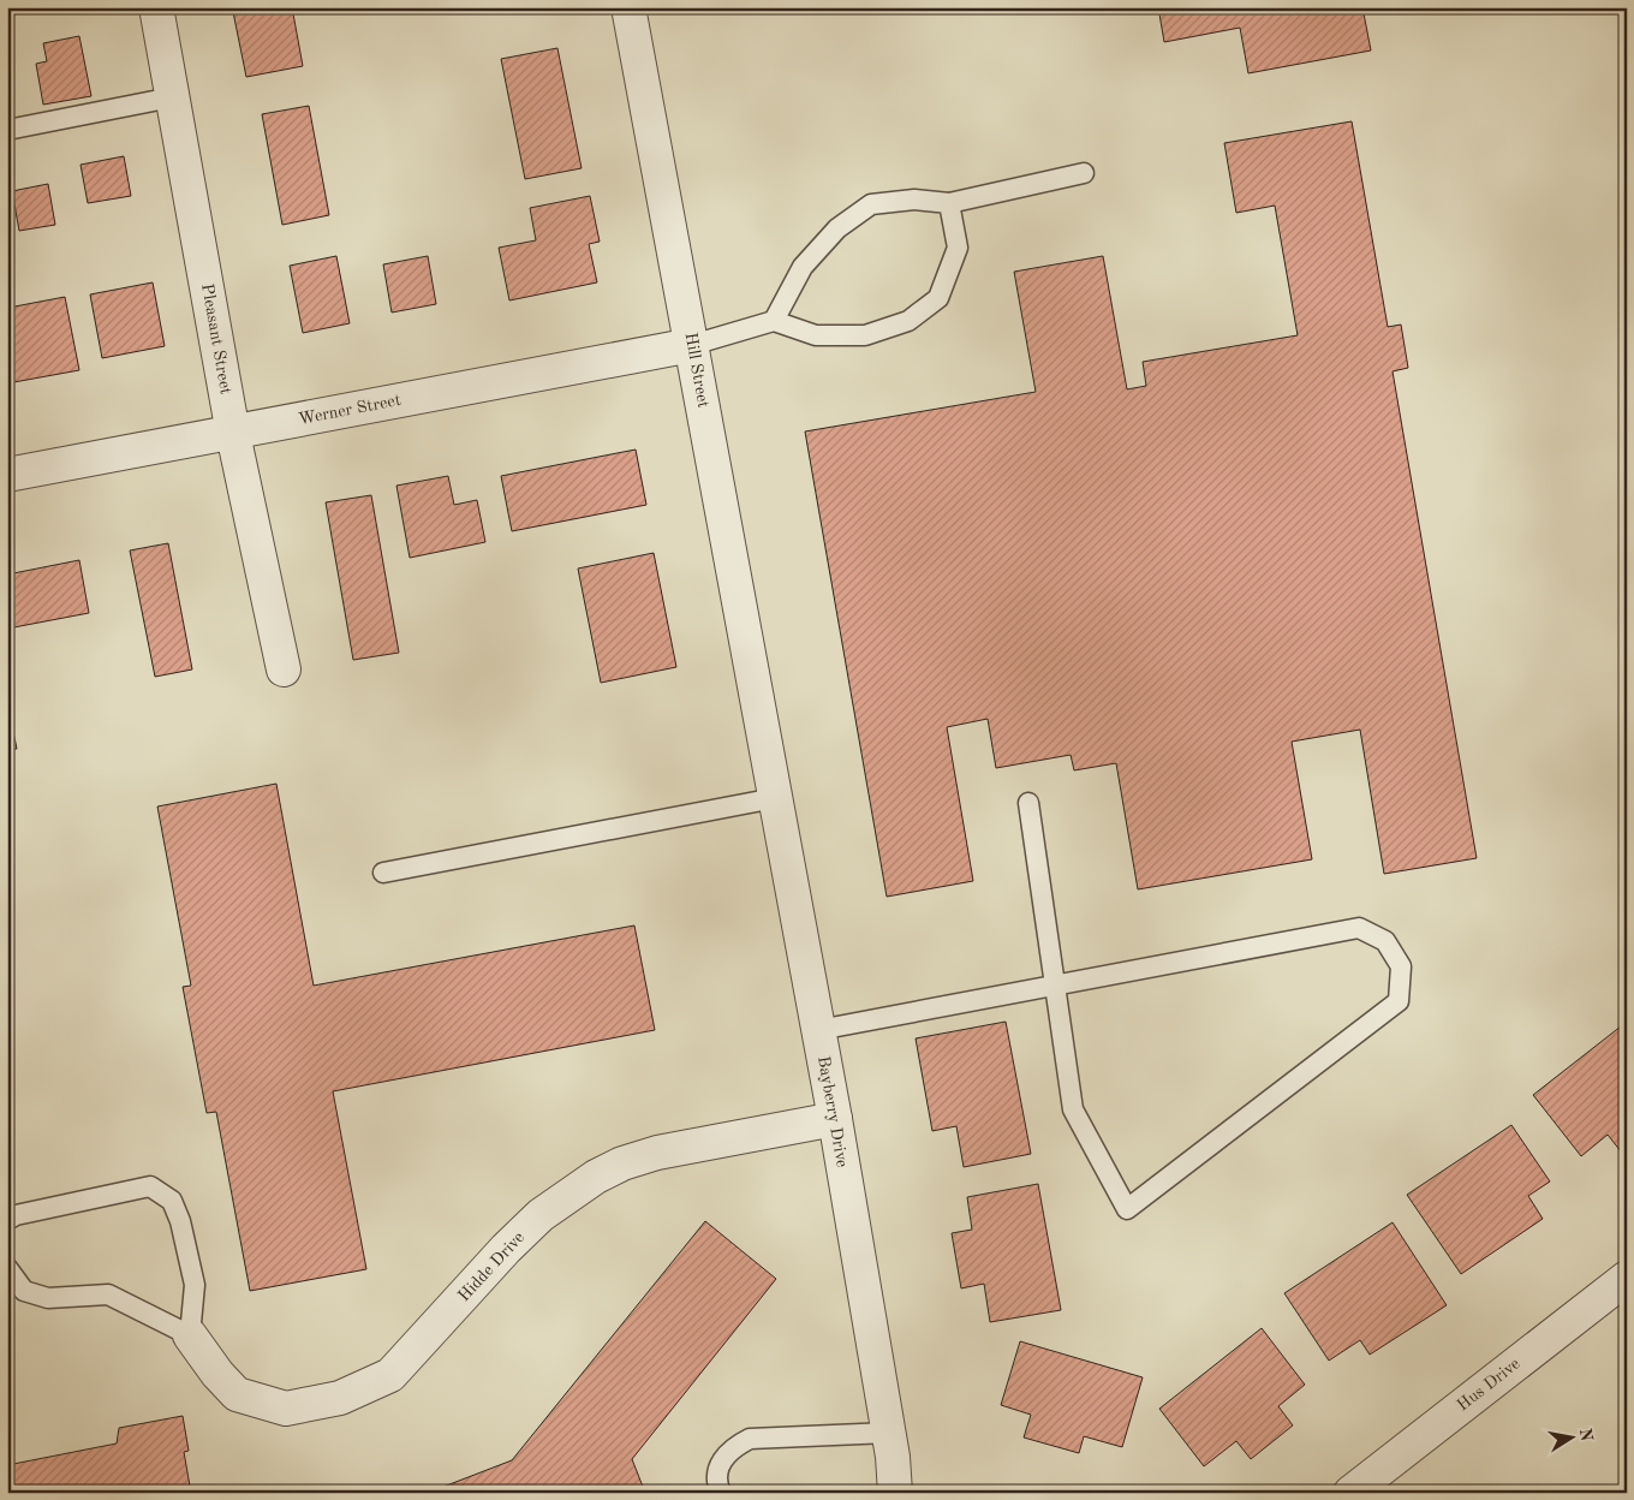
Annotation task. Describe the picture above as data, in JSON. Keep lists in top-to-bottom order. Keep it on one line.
{"streets":{"street":["Pleasant Street","Hill Street","Werner Street","Bayberry Drive","Hidde Drive","Hus Drive"]},"crossings":[["Pleasant Street","Werner Street"],["Hill Street","Werner Street"],["Hill Street","Bayberry Drive"],["Bayberry Drive","Hidde Drive"]],"north":"right"}
